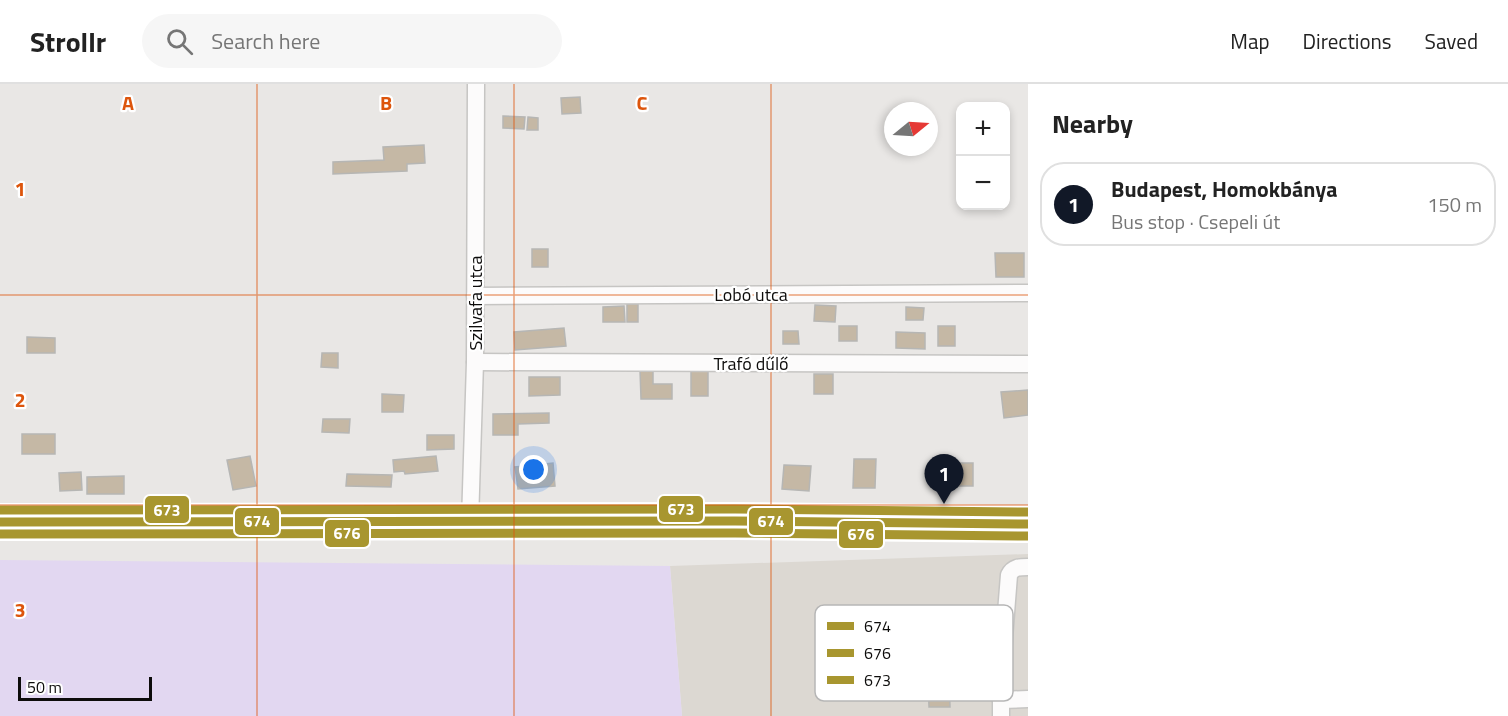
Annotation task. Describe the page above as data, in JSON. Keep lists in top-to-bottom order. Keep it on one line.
{"streets":{"street":["Lobó utca","Szilvafa utca","Trafó dűlő"]},"crossings":[["Lobó utca","Szilvafa utca"],["Szilvafa utca","Trafó dűlő"]],"lines":["transit line 673","transit line 674","transit line 676"],"legend":["674","676","673"],"scale_bar":"50 m","north":"right","page":{"header":"Strollr","search":"Search here","nav":["Map","Directions","Saved"],"heading":"Nearby","map_buttons":["+","−"],"list":[{"mark":"1","name":"Budapest, Homokbánya","note":"Bus stop · Csepeli út","value":"150 m"}],"pins":"1","scale":"50 m"},"grid":{"columns":["A","B","C"],"rows":["1","2","3"]}}
